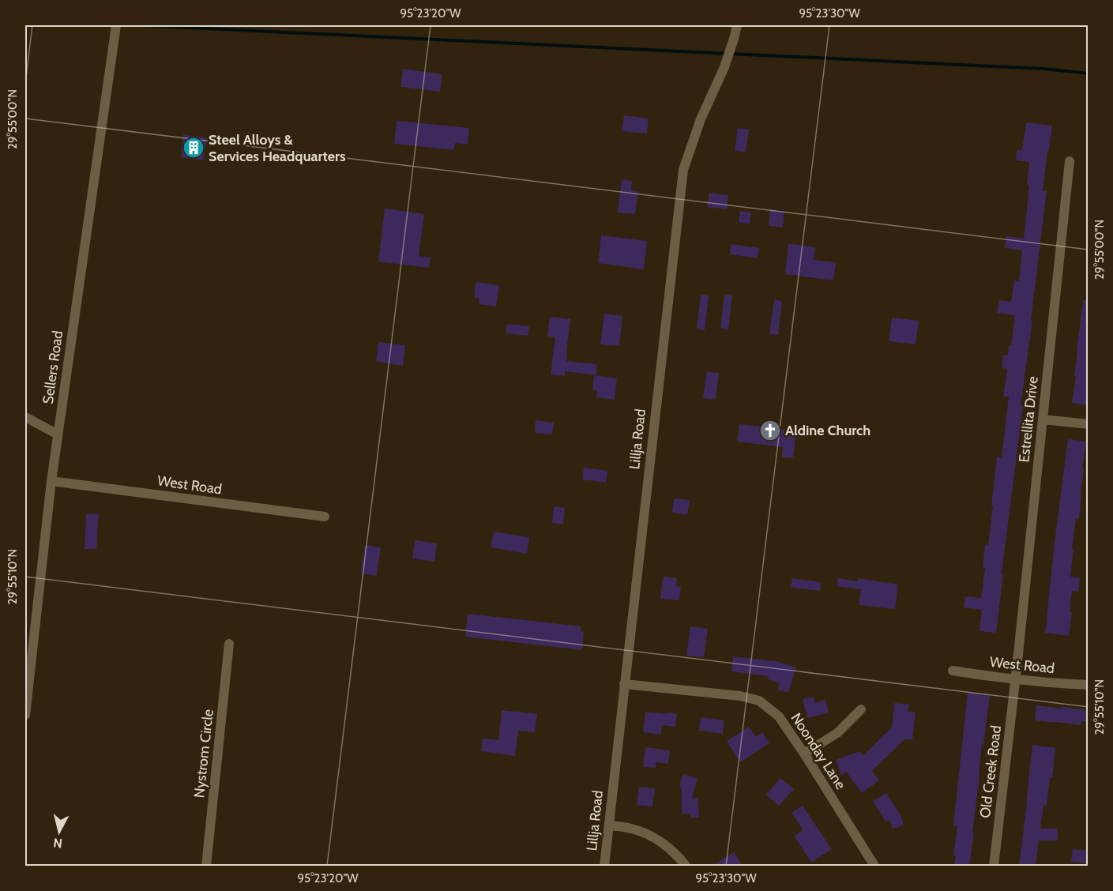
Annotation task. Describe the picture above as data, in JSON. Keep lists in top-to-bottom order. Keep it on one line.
{"streets":{"street":["Sellers Road","Estrellita Drive","Lillja Road","West Road","Noonday Lane","Nystrom Circle","Old Creek Road"]},"crossings":[["Sellers Road","West Road"],["Estrellita Drive","West Road"],["Estrellita Drive","Old Creek Road"],["Lillja Road","Noonday Lane"],["West Road","Old Creek Road"]],"places":{"building":["Steel Alloys & Services Headquarters"],"church":["Aldine Church"]},"north":"bottom","coordinates":["95°23'20\"W","95°23'30\"W","29°55'00\"N","29°55'10\"N"]}
